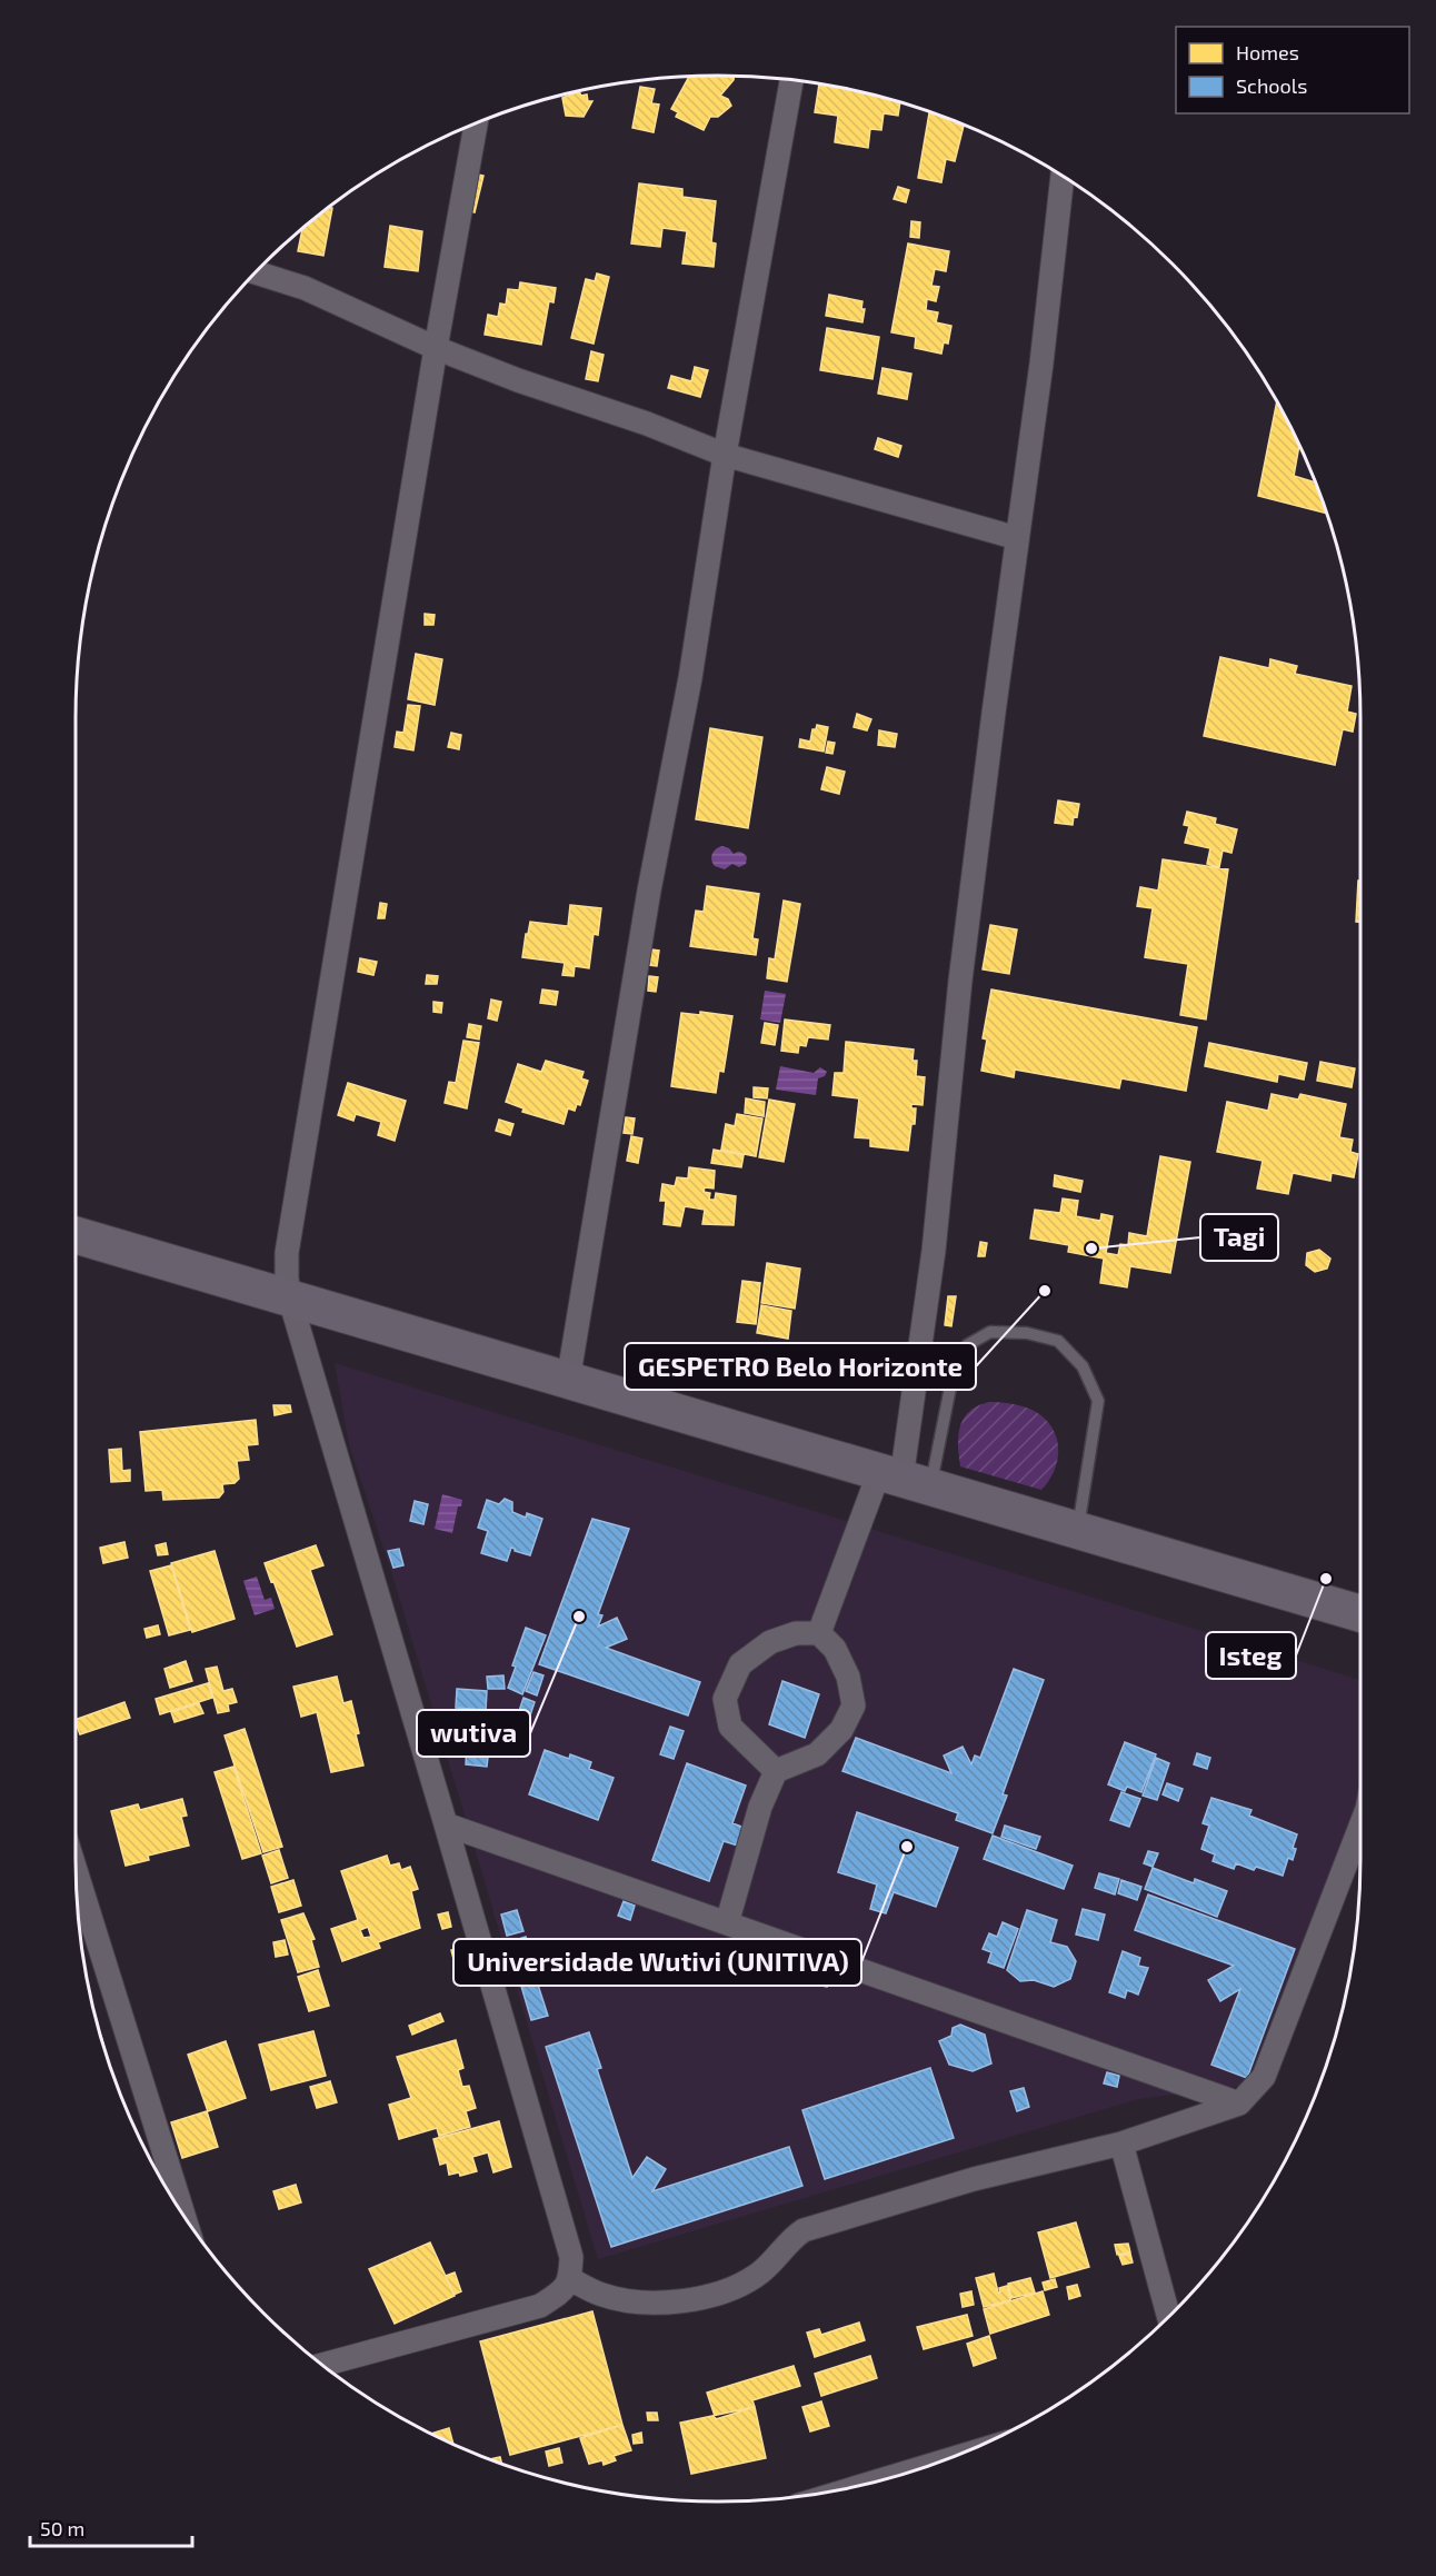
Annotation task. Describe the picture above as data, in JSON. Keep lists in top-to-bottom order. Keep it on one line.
{"places":["Tagi","GESPETRO Belo Horizonte","Isteg","wutiva","Universidade Wutivi (UNITIVA)"],"legend":["Homes","Schools"],"scale_bar":"50 m"}
